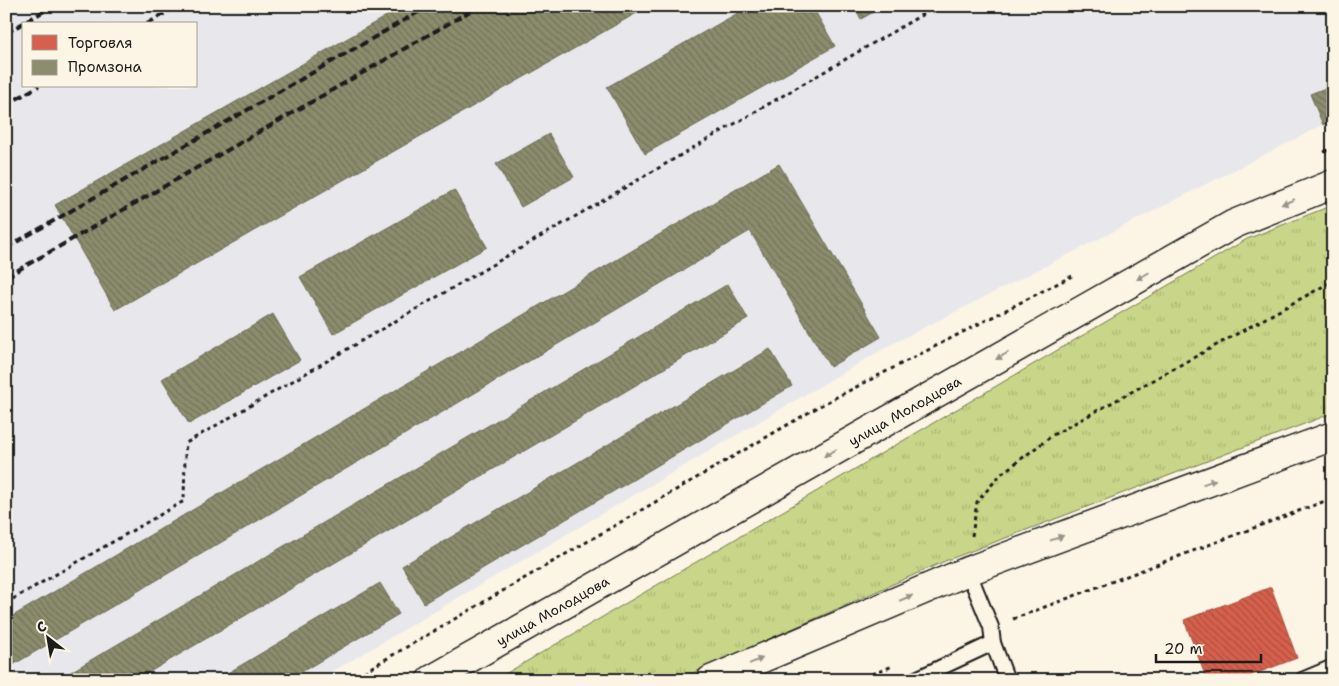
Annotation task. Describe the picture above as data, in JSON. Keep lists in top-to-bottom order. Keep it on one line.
{"streets":{"street":["улица Молодцова"]},"legend":["Торговля","Промзона"],"scale_bar":"20 m","north":"top left"}
